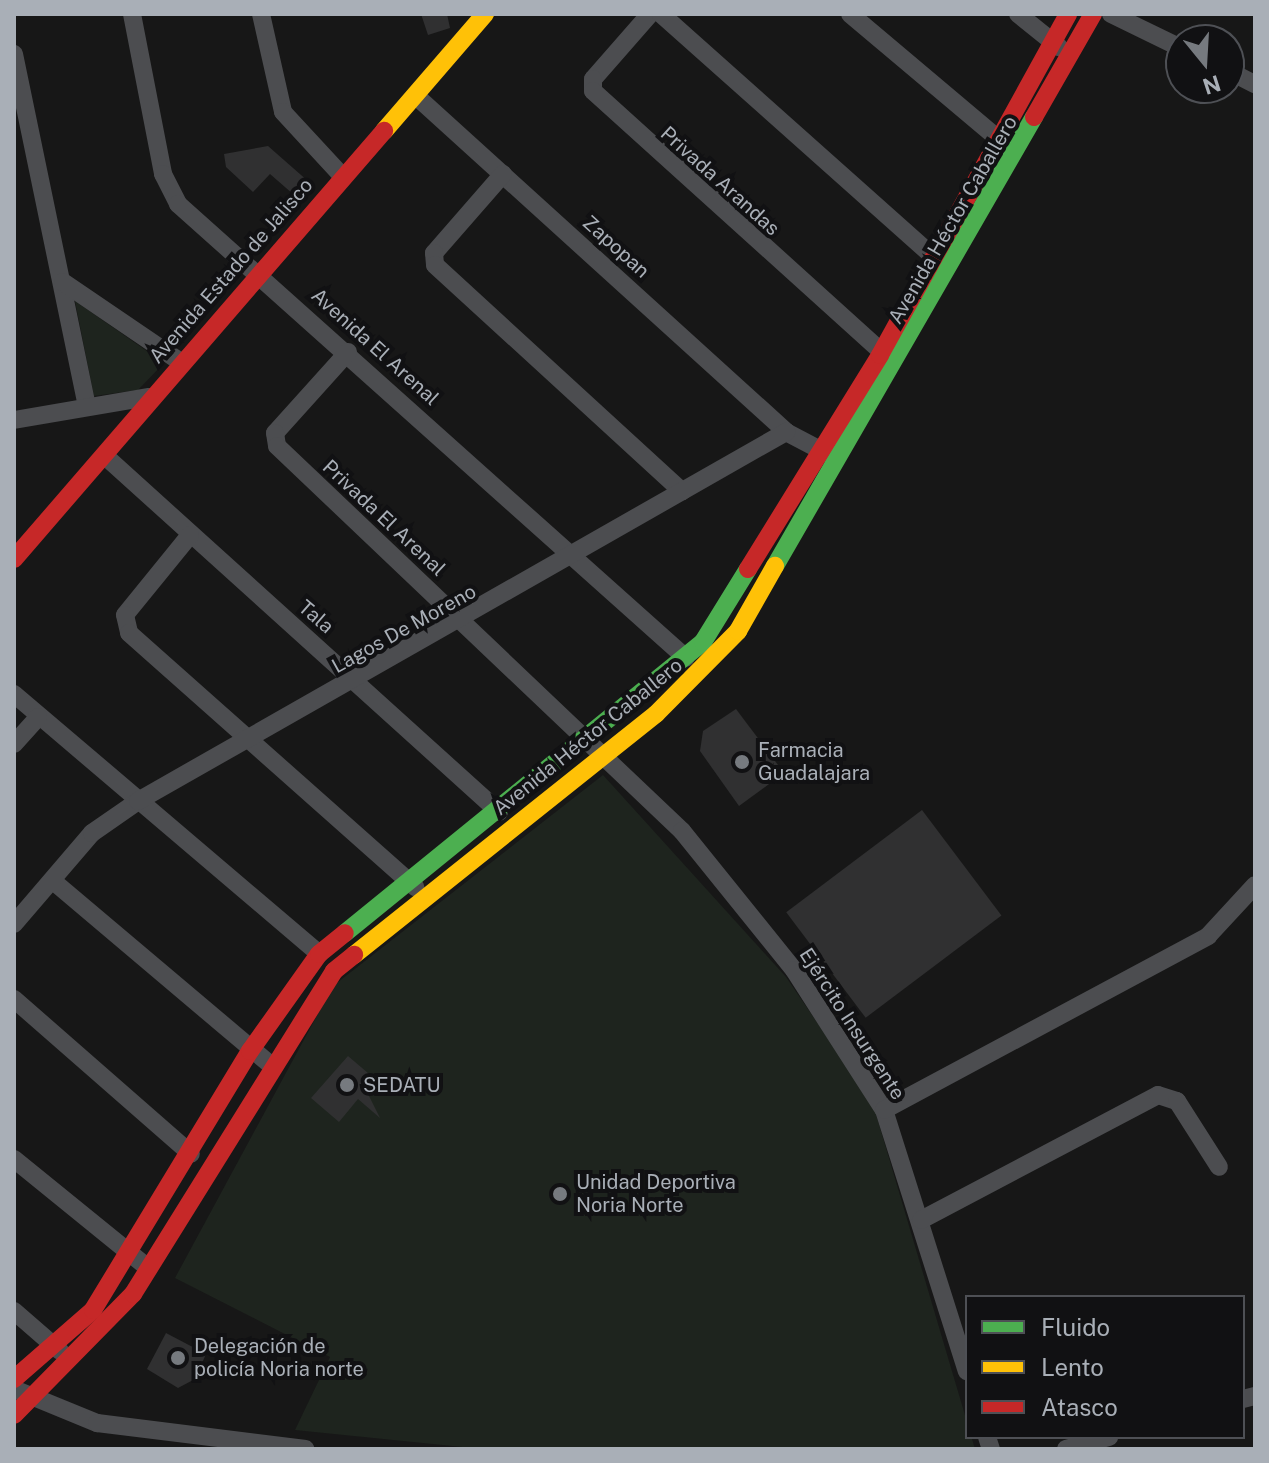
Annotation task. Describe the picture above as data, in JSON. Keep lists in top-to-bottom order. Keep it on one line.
{"streets":{"main road":["Avenida Héctor Caballero","Avenida Estado de Jalisco"],"street":["Privada Arandas","Zapopan","Avenida El Arenal","Privada El Arenal","Tala","Lagos De Moreno","Ejército Insurgente"]},"crossings":[["Privada Arandas","Avenida Héctor Caballero"],["Avenida Héctor Caballero","Avenida El Arenal"],["Avenida Héctor Caballero","Privada El Arenal"],["Avenida Héctor Caballero","Tala"],["Avenida Héctor Caballero","Ejército Insurgente"],["Zapopan","Avenida Estado de Jalisco"],["Zapopan","Lagos De Moreno"],["Avenida Estado de Jalisco","Avenida El Arenal"],["Avenida Estado de Jalisco","Tala"],["Avenida El Arenal","Privada El Arenal"],["Avenida El Arenal","Lagos De Moreno"],["Privada El Arenal","Lagos De Moreno"],["Privada El Arenal","Ejército Insurgente"],["Tala","Lagos De Moreno"]],"places":["Farmacia Guadalajara","SEDATU","Unidad Deportiva Noria Norte","Delegación de policía Noria norte"],"legend":["Fluido","Lento","Atasco"],"north":"bottom"}
